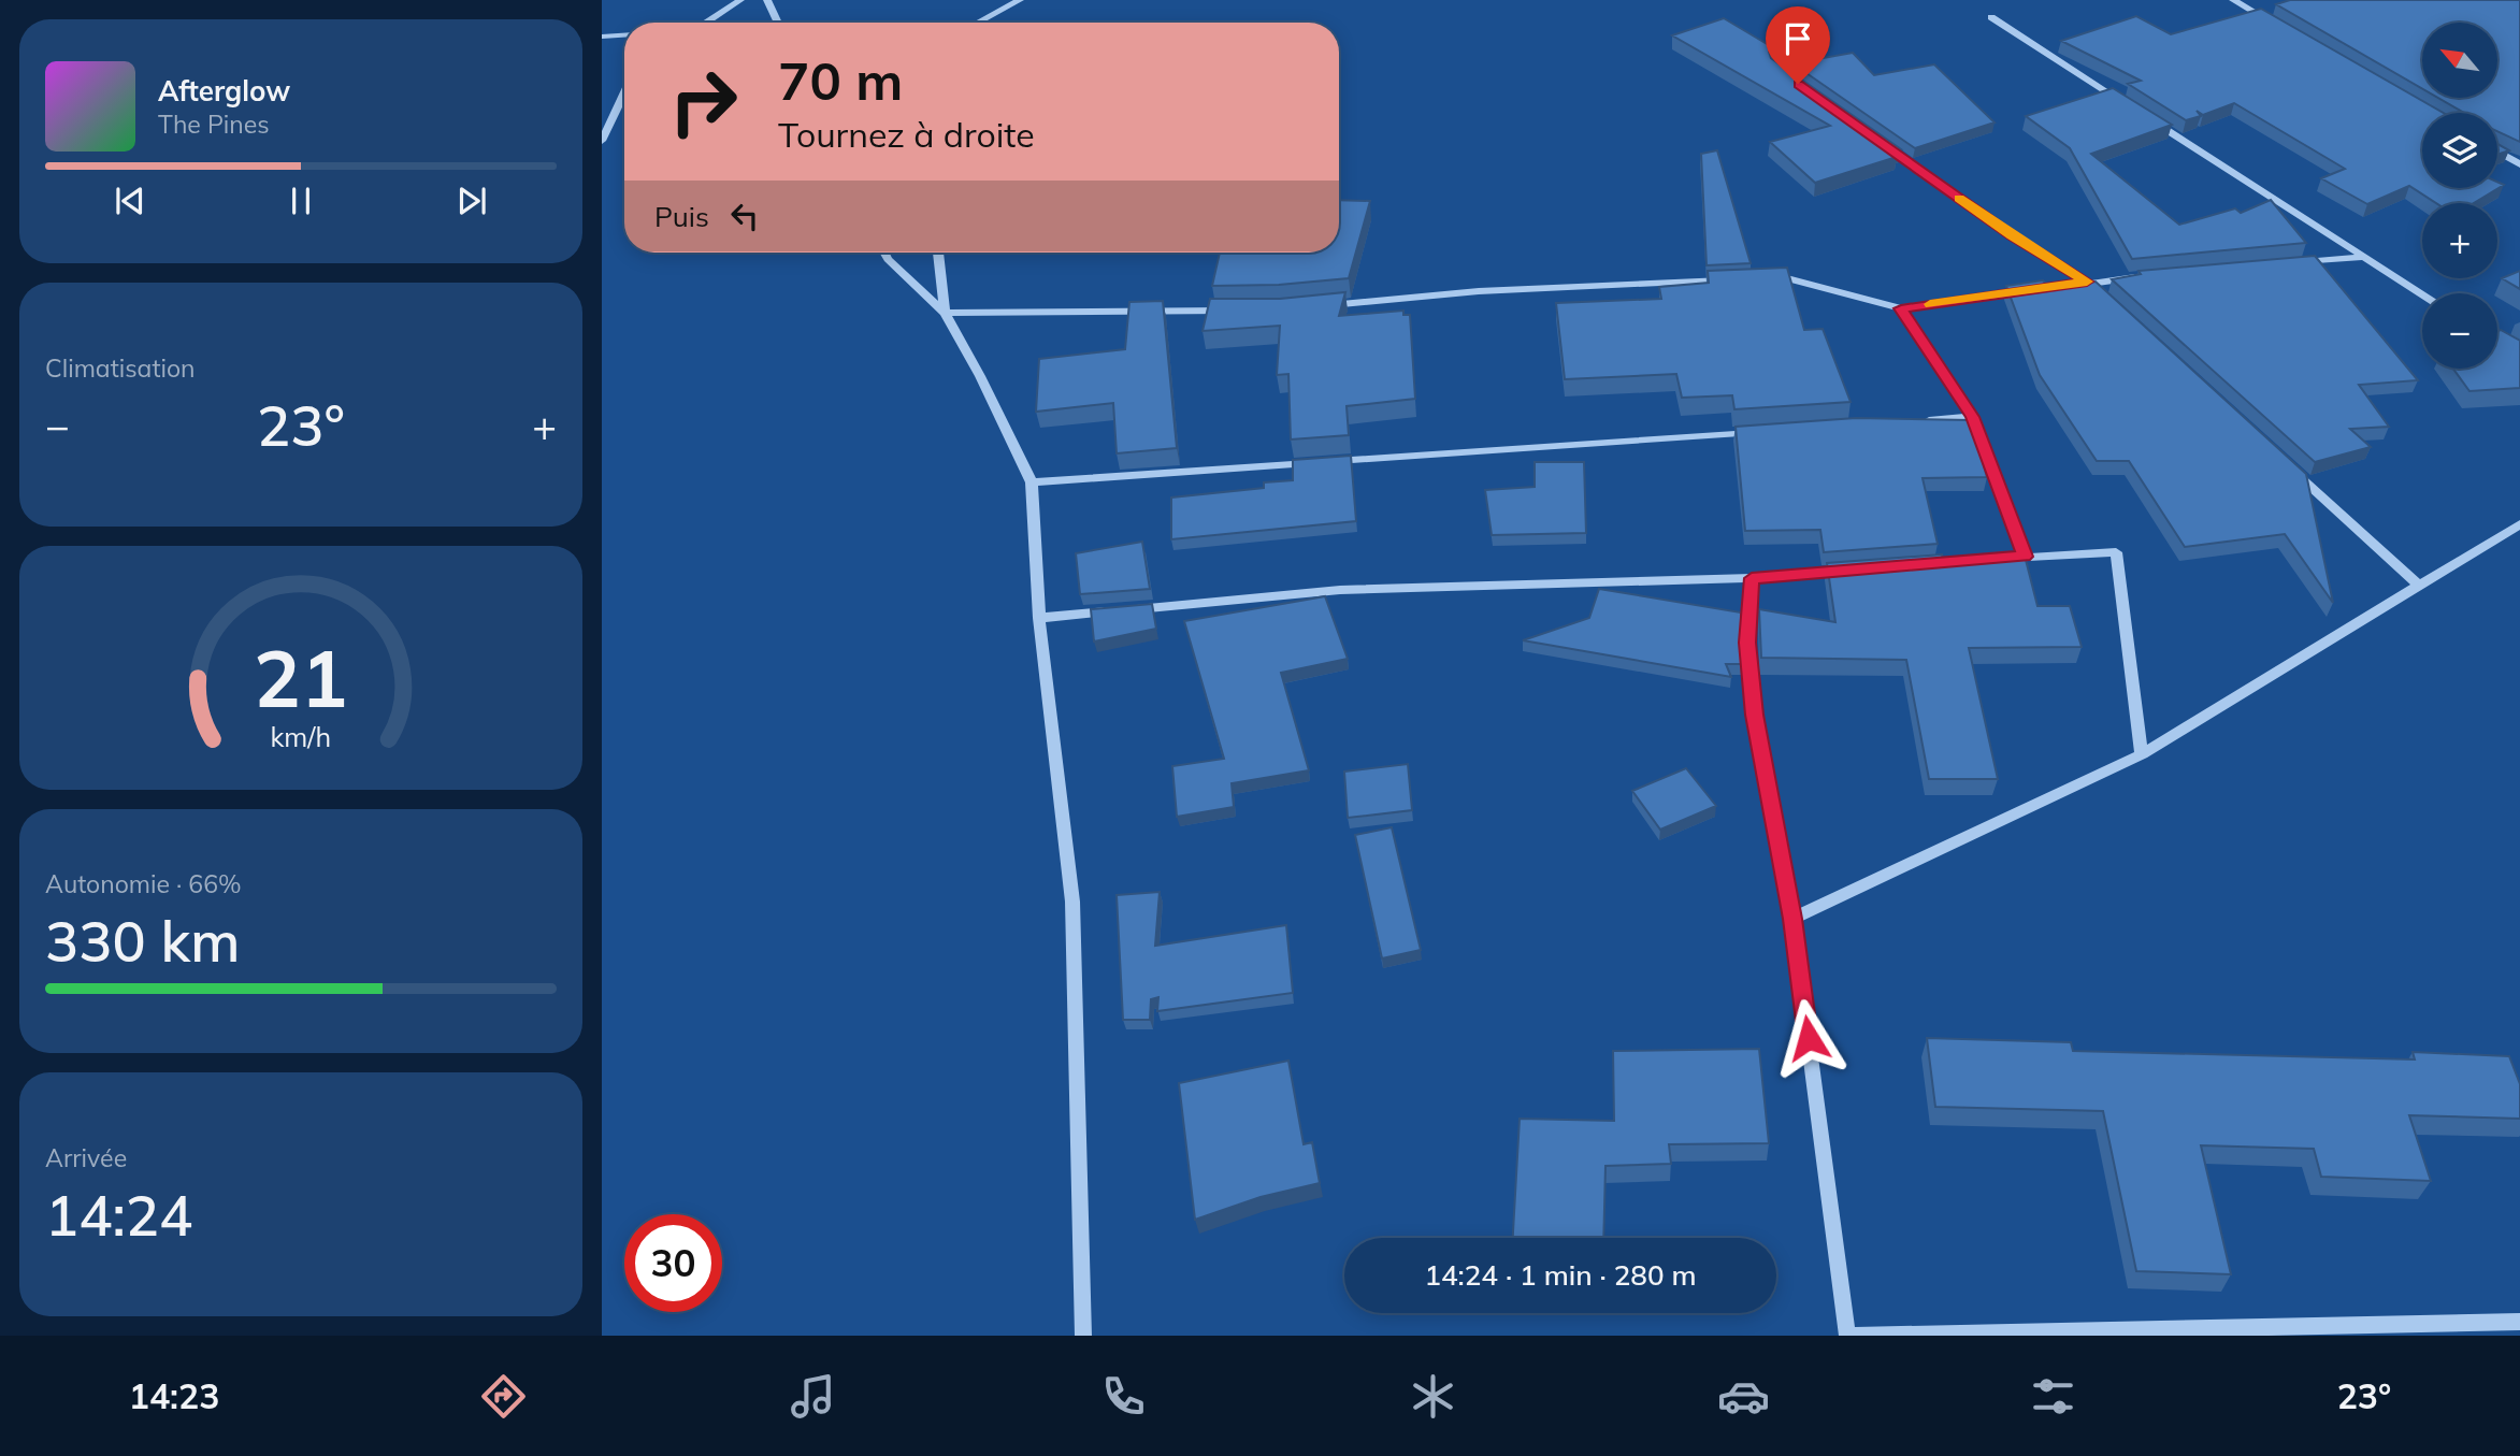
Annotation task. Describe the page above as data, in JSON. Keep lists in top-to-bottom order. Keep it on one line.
{"north":"top left","page":{"map_buttons":["+","−"],"turn":["70 m","Tournez à droite"],"song":["Afterglow","The Pines"],"then":"Puis","tile":["Climatisation",["Autonomie · 66%","330 km"],["Arrivée","14:24"]],"heat":["−","23°","+"],"limit":"30","trip":"14:24 · 1 min · 280 m","tabs":["14:23","23°"],"gauge":["21","km/h"]}}
